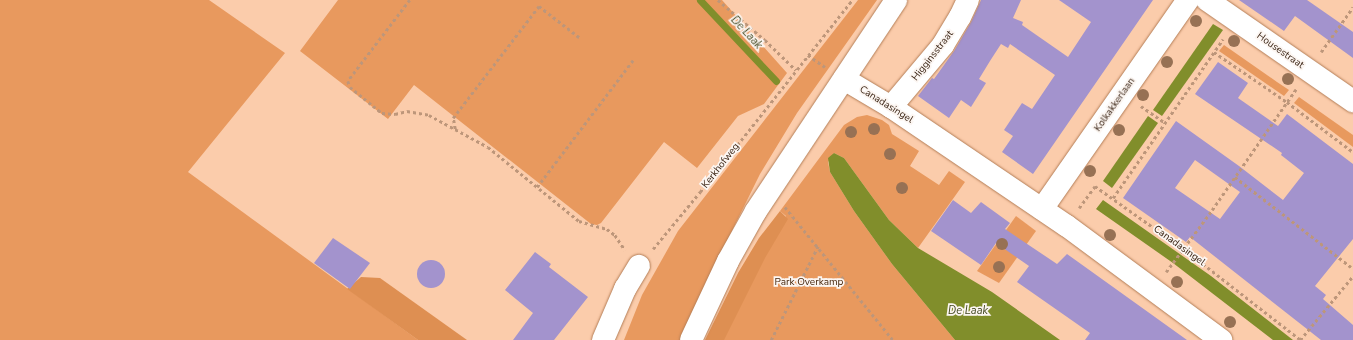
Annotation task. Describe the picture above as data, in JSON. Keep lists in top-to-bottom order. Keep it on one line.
{"streets":{"street":["Housestraat","Higginsstraat","Canadasingel","Kolkakkerlaan"],"path":["Kerkhofweg"]},"crossings":[["Higginsstraat","Canadasingel"],["Canadasingel","Kolkakkerlaan"]],"water":["De Laak"],"parks":["Park Overkamp"]}
